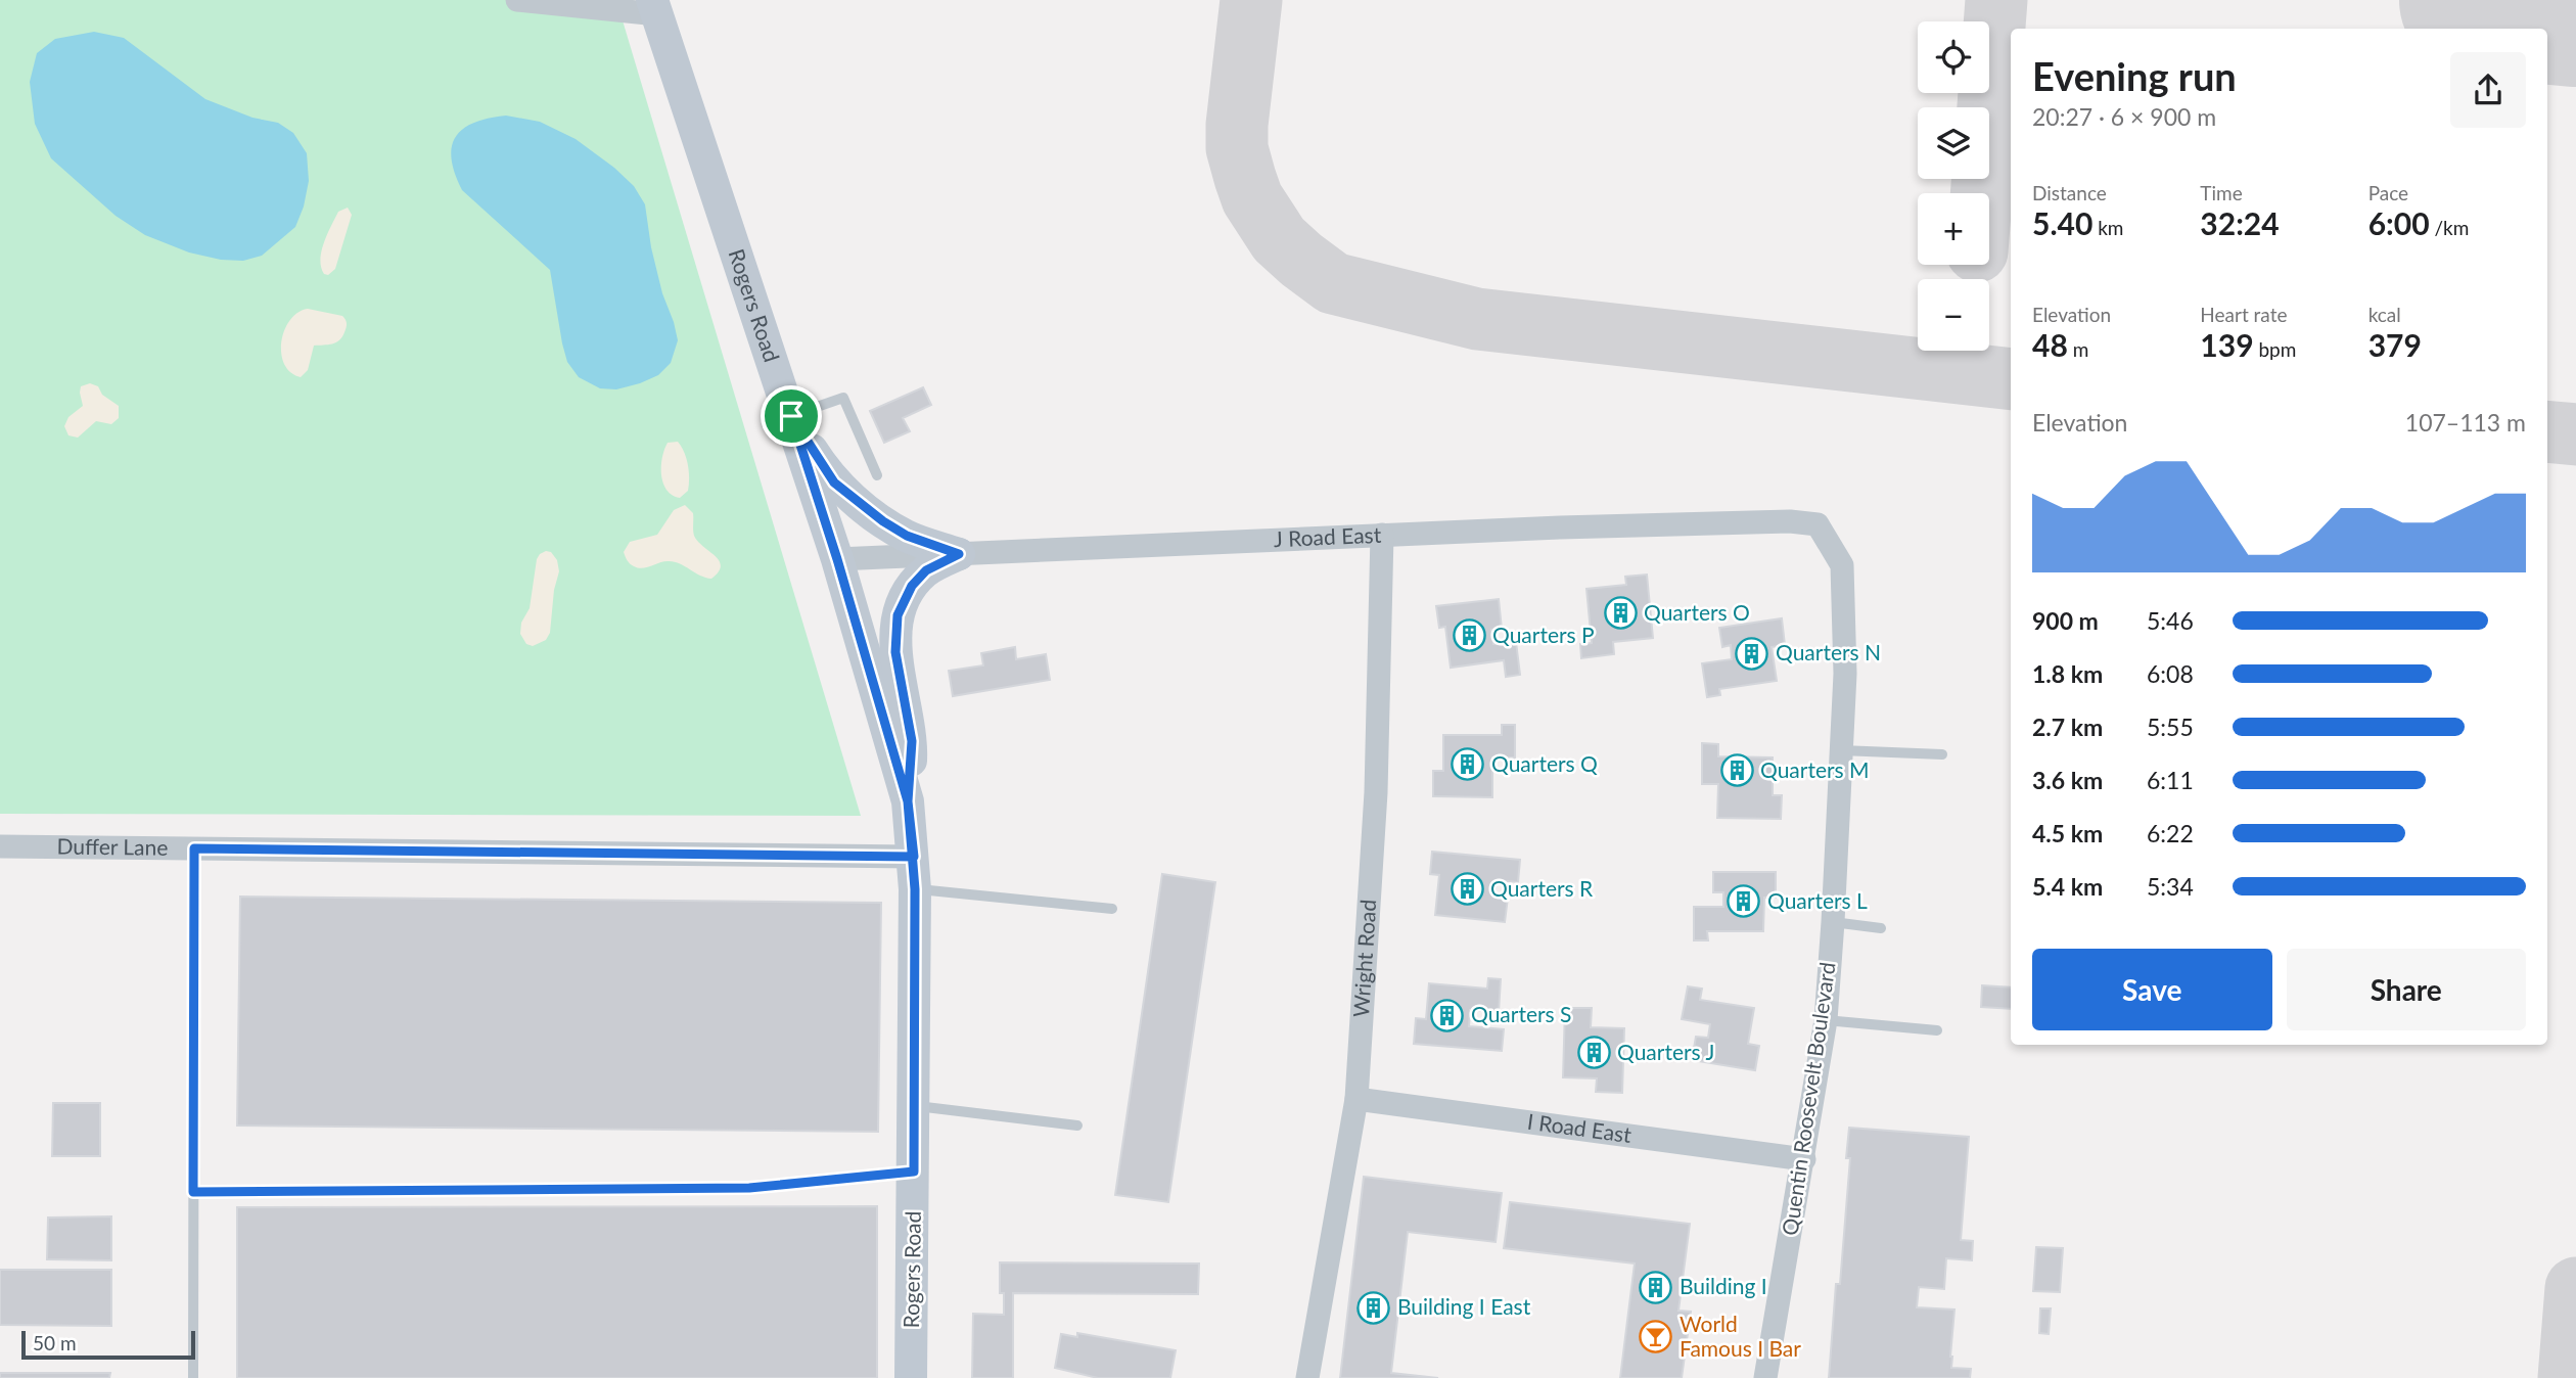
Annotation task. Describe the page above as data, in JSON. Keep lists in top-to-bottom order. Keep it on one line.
{"streets":{"street":["Rogers Road","J Road East","Duffer Lane","Wright Road","Quentin Roosevelt Boulevard","I Road East"]},"crossings":[["Rogers Road","J Road East"],["Rogers Road","Duffer Lane"],["J Road East","Wright Road"],["J Road East","Quentin Roosevelt Boulevard"],["Wright Road","I Road East"],["Quentin Roosevelt Boulevard","I Road East"]],"places":{"building":["Quarters O","Quarters P","Quarters N","Quarters Q","Quarters M","Quarters R","Quarters L","Quarters S","Quarters J","Building I","Building I East"],"bar":["World Famous I Bar"]},"scale_bar":"50 m","page":{"map_buttons":["+","−"],"heading":["Evening run","20:27 · 6 × 900 m"],"stats":[["Distance","5.40 km"],["Time","32:24"],["Pace","6:00 /km"],["Elevation","48 m"],["Heart rate","139 bpm"],["kcal","379"]],"chart":["Elevation","107–113 m"],"list":[{"name":"900 m","note":"5:46"},{"name":"1.8 km","note":"6:08"},{"name":"2.7 km","note":"5:55"},{"name":"3.6 km","note":"6:11"},{"name":"4.5 km","note":"6:22"},{"name":"5.4 km","note":"5:34"}],"buttons":["Save","Share"],"scale":"50 m"}}
